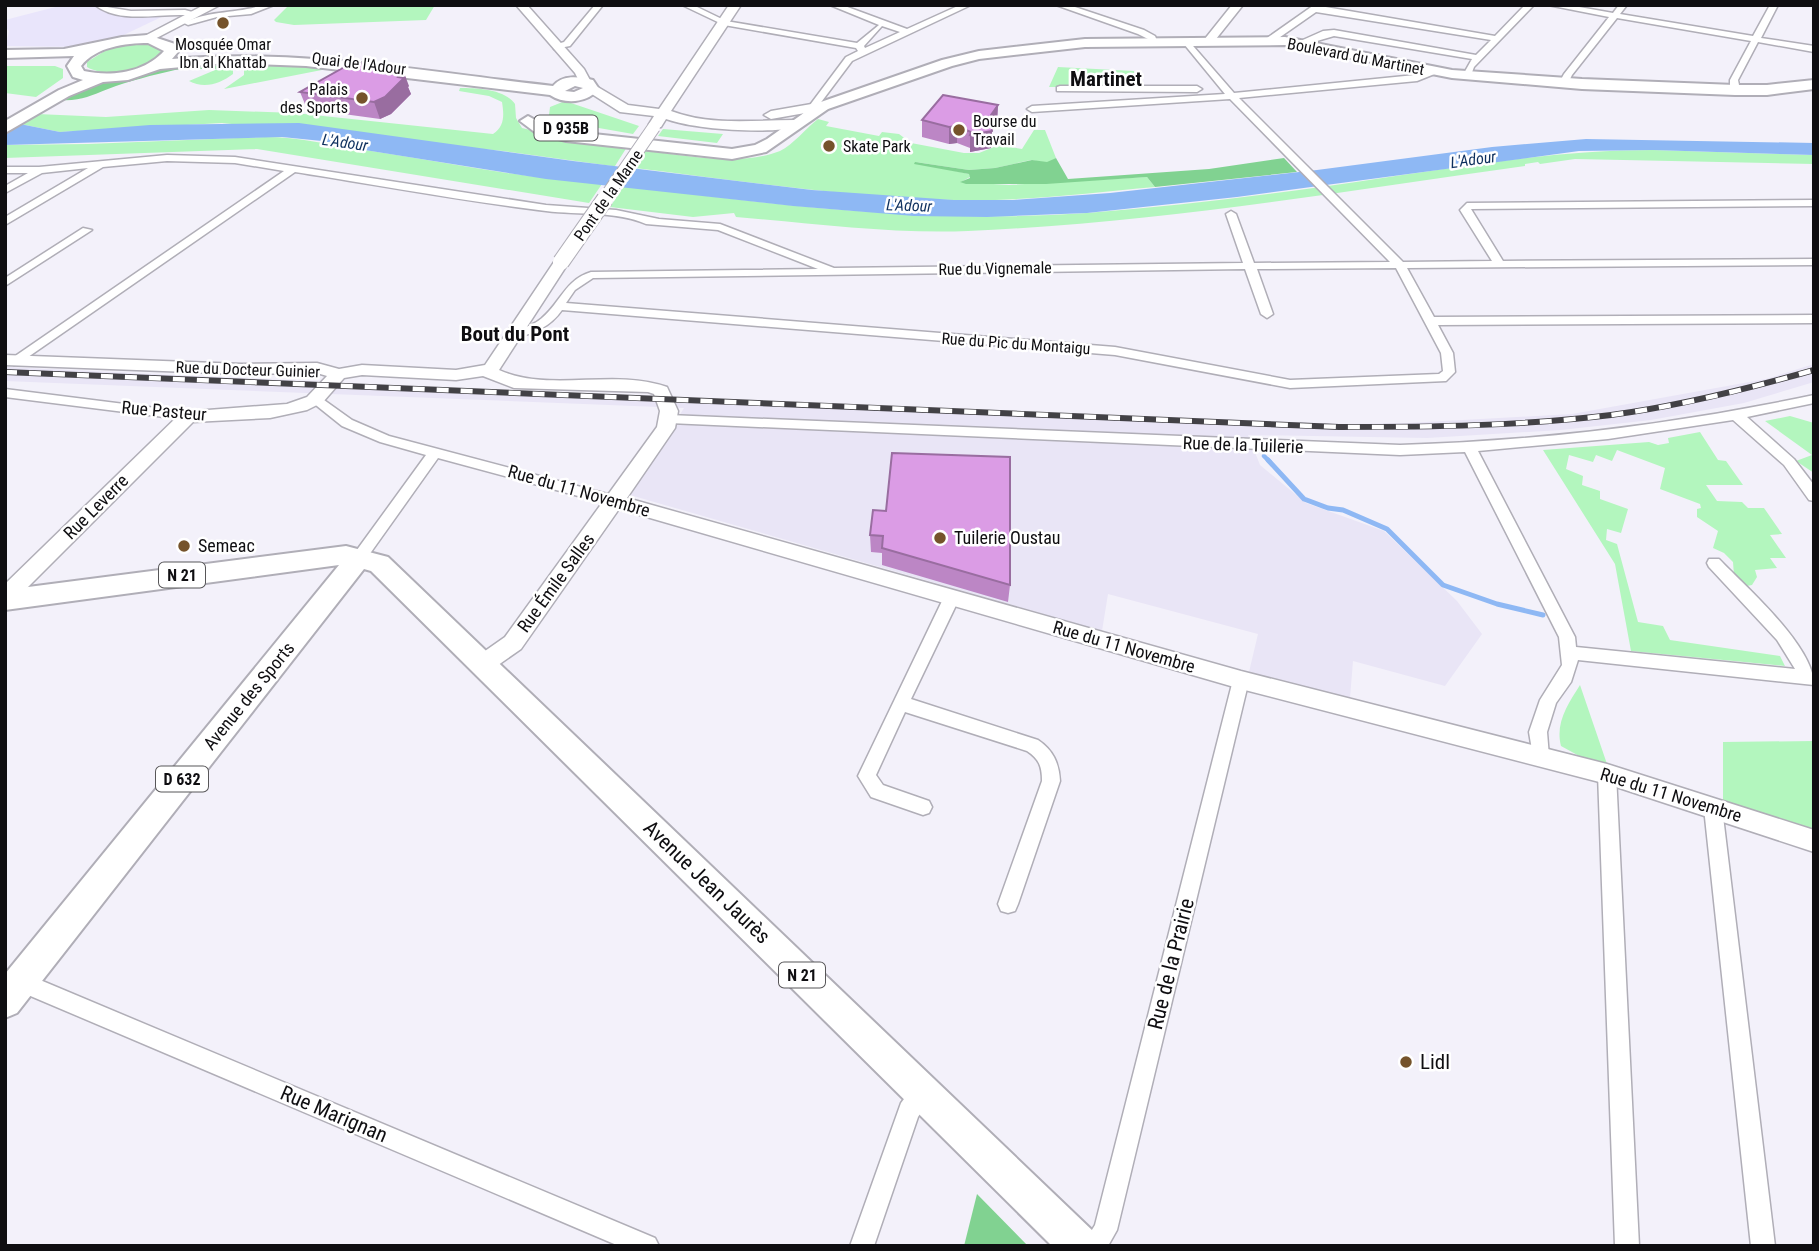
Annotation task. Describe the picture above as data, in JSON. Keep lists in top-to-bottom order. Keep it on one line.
{"streets":{"main road":["Boulevard du Martinet","Quai de l'Adour","D 935B","N 21","Avenue des Sports","D 632","Avenue Jean Jaurès"],"street":["Pont de la Marne","Rue du Vignemale","Rue du Pic du Montaigu","Rue du Docteur Guinier","Rue Pasteur","Rue de la Tuilerie","Rue du 11 Novembre","Rue Leverre","Rue Émile Salles","Rue de la Prairie","Rue Marignan"]},"crossings":[["Boulevard du Martinet","Quai de l'Adour"],["Boulevard du Martinet","D 935B"],["Boulevard du Martinet","Pont de la Marne"],["Quai de l'Adour","D 935B"],["D 935B","Pont de la Marne"],["Pont de la Marne","Rue du Vignemale"],["Rue du Vignemale","Rue du Pic du Montaigu"],["Rue Pasteur","Rue du 11 Novembre"],["Rue Pasteur","Rue Leverre"],["Rue de la Tuilerie","Rue Émile Salles"],["Rue du 11 Novembre","Rue Émile Salles"],["Rue du 11 Novembre","Avenue des Sports"],["Rue du 11 Novembre","Rue de la Prairie"],["Rue Leverre","N 21"],["N 21","Avenue des Sports"],["N 21","Avenue Jean Jaurès"],["Rue Émile Salles","Avenue Jean Jaurès"],["Avenue des Sports","Avenue Jean Jaurès"],["Avenue des Sports","Rue Marignan"]],"districts":["Martinet","Bout du Pont"],"water":["L'Adour"],"places":["Mosquée Omar Ibn al Khattab","Palais des Sports","Bourse du Travail","Skate Park","Tuilerie Oustau","Semeac","Lidl"]}
